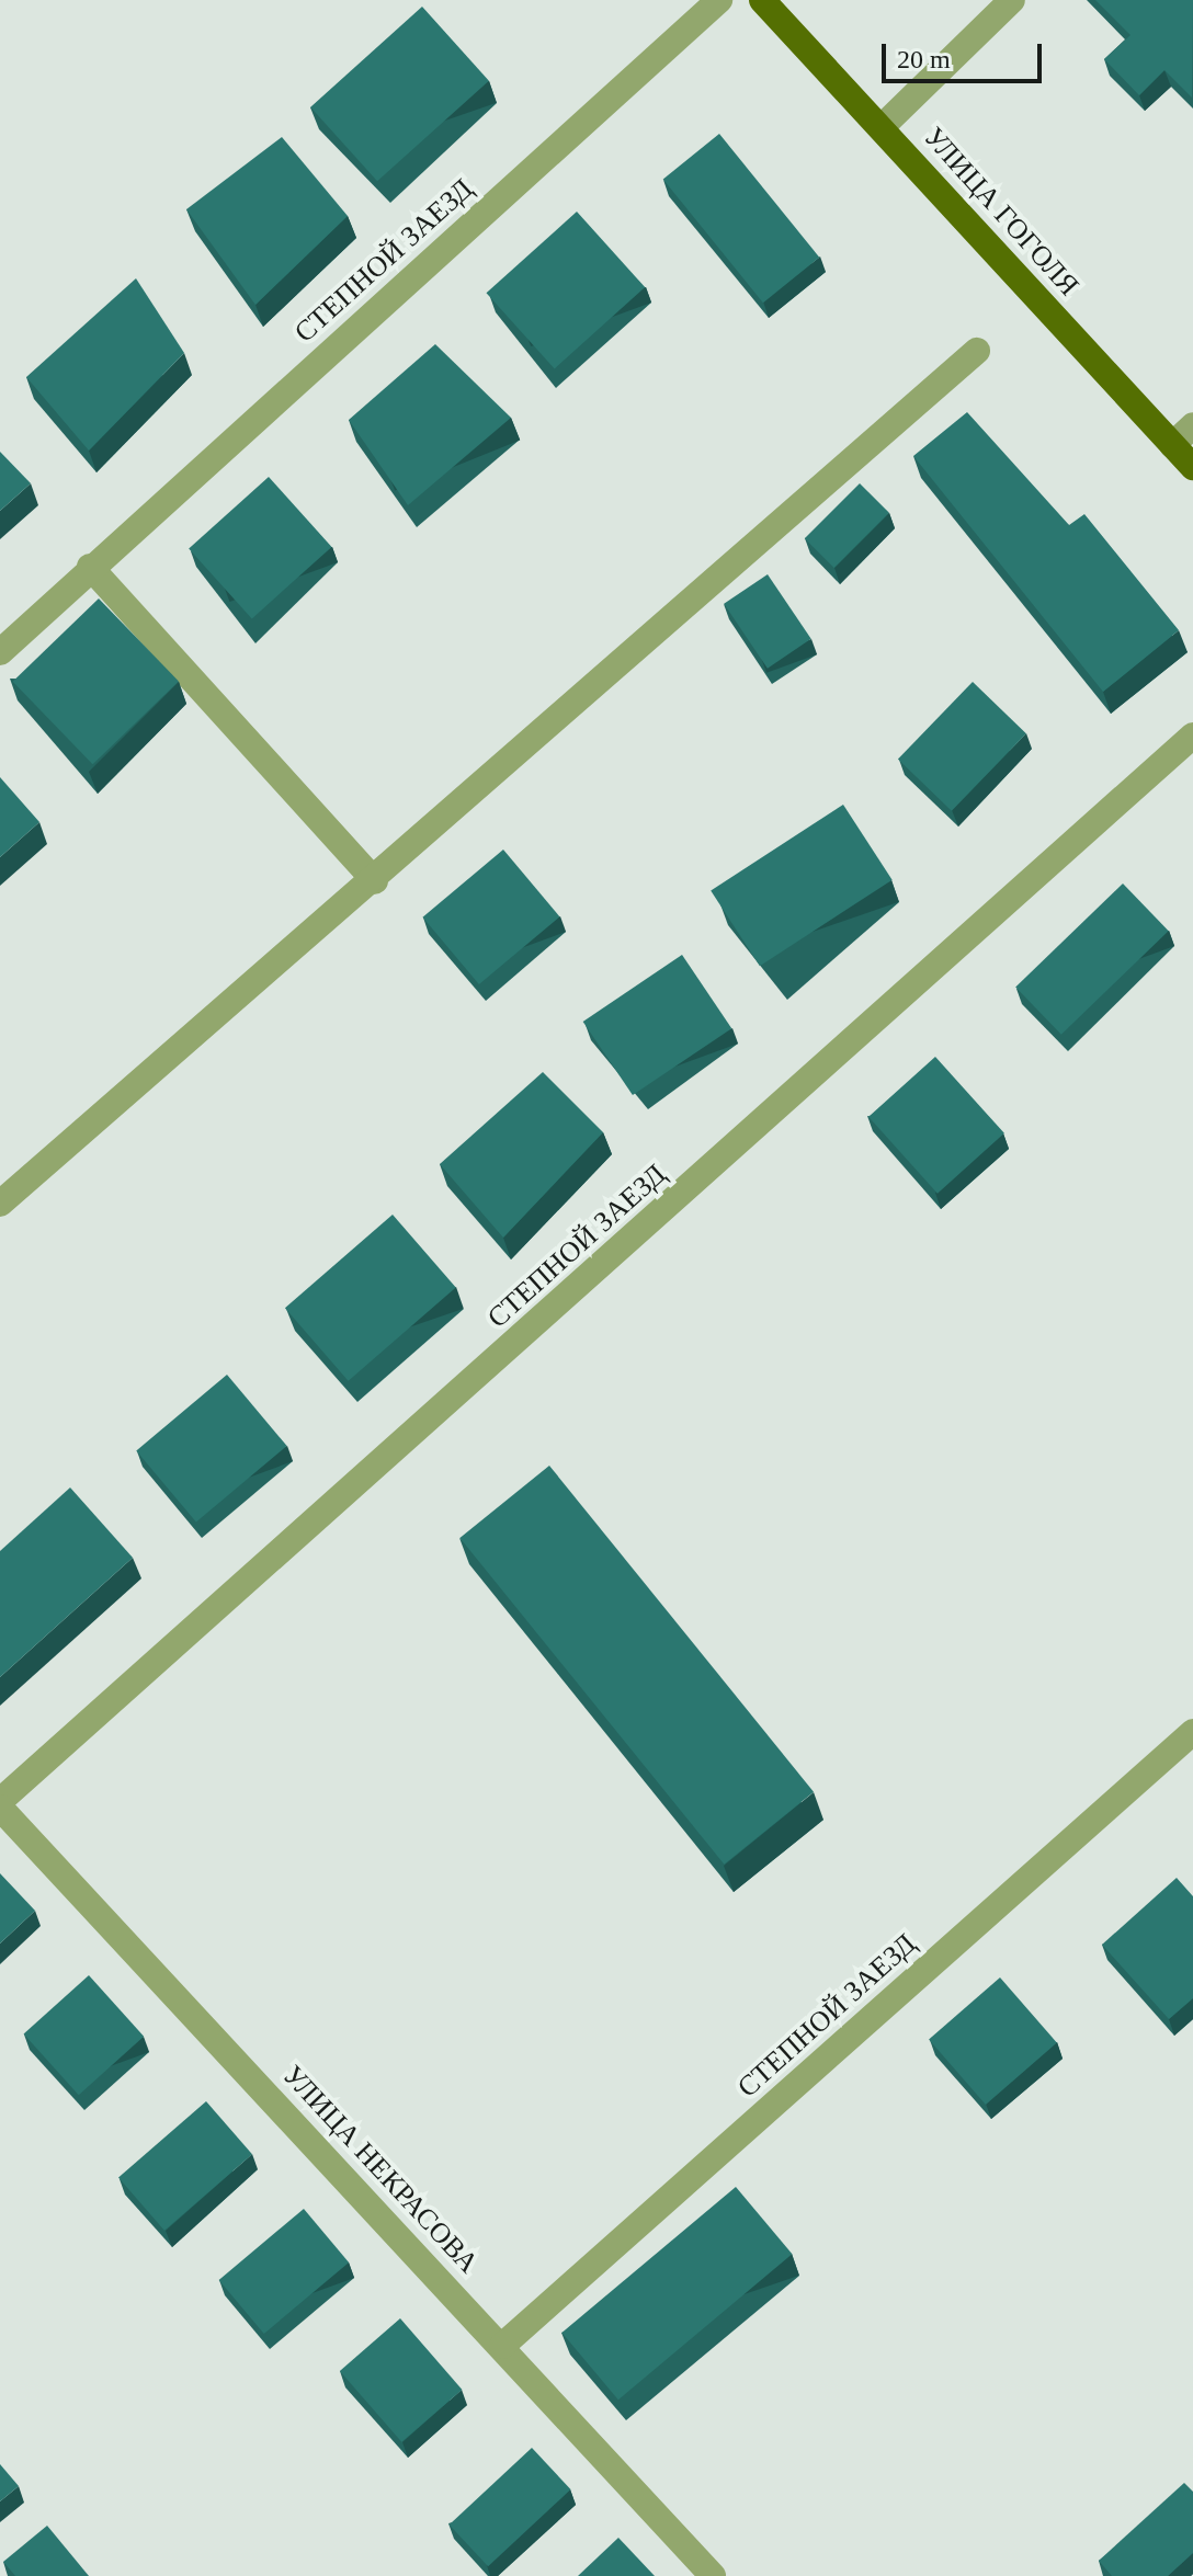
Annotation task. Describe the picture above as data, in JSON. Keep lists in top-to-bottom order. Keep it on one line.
{"streets":{"main road":["УЛИЦА ГОГОЛЯ"],"street":["СТЕПНОЙ ЗАЕЗД","УЛИЦА НЕКРАСОВА"]},"crossings":[["СТЕПНОЙ ЗАЕЗД","УЛИЦА НЕКРАСОВА"]],"scale_bar":"20 m"}
